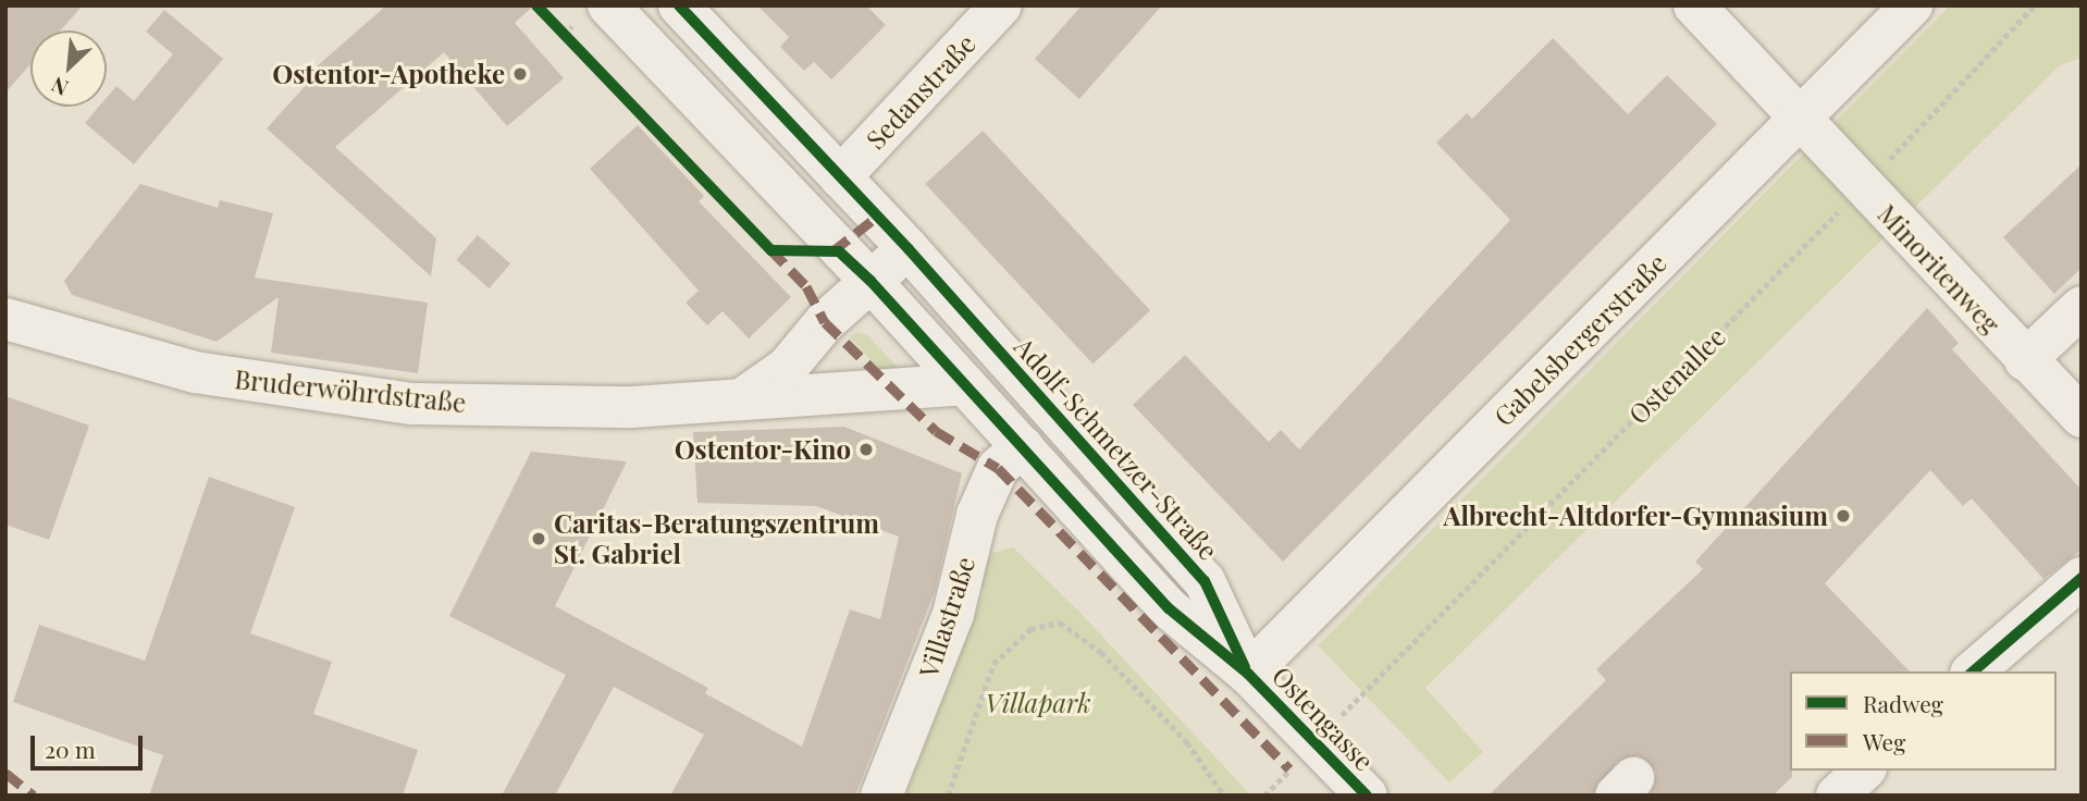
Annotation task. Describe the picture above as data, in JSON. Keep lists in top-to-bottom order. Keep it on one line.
{"streets":{"street":["Sedanstraße","Minoritenweg","Gabelsbergerstraße","Bruderwöhrdstraße","Adolf-Schmetzer-Straße","Villastraße","Ostengasse"],"path":["Ostenallee"]},"crossings":[["Sedanstraße","Adolf-Schmetzer-Straße"],["Minoritenweg","Gabelsbergerstraße"],["Minoritenweg","Ostenallee"],["Gabelsbergerstraße","Adolf-Schmetzer-Straße"],["Gabelsbergerstraße","Ostengasse"],["Ostenallee","Ostengasse"],["Bruderwöhrdstraße","Adolf-Schmetzer-Straße"],["Adolf-Schmetzer-Straße","Ostengasse"]],"parks":["Villapark"],"places":["Ostentor-Apotheke","Ostentor-Kino","Albrecht-Altdorfer-Gymnasium","Caritas-Beratungszentrum St. Gabriel"],"legend":["Radweg","Weg"],"scale_bar":"20 m","north":"bottom left"}
